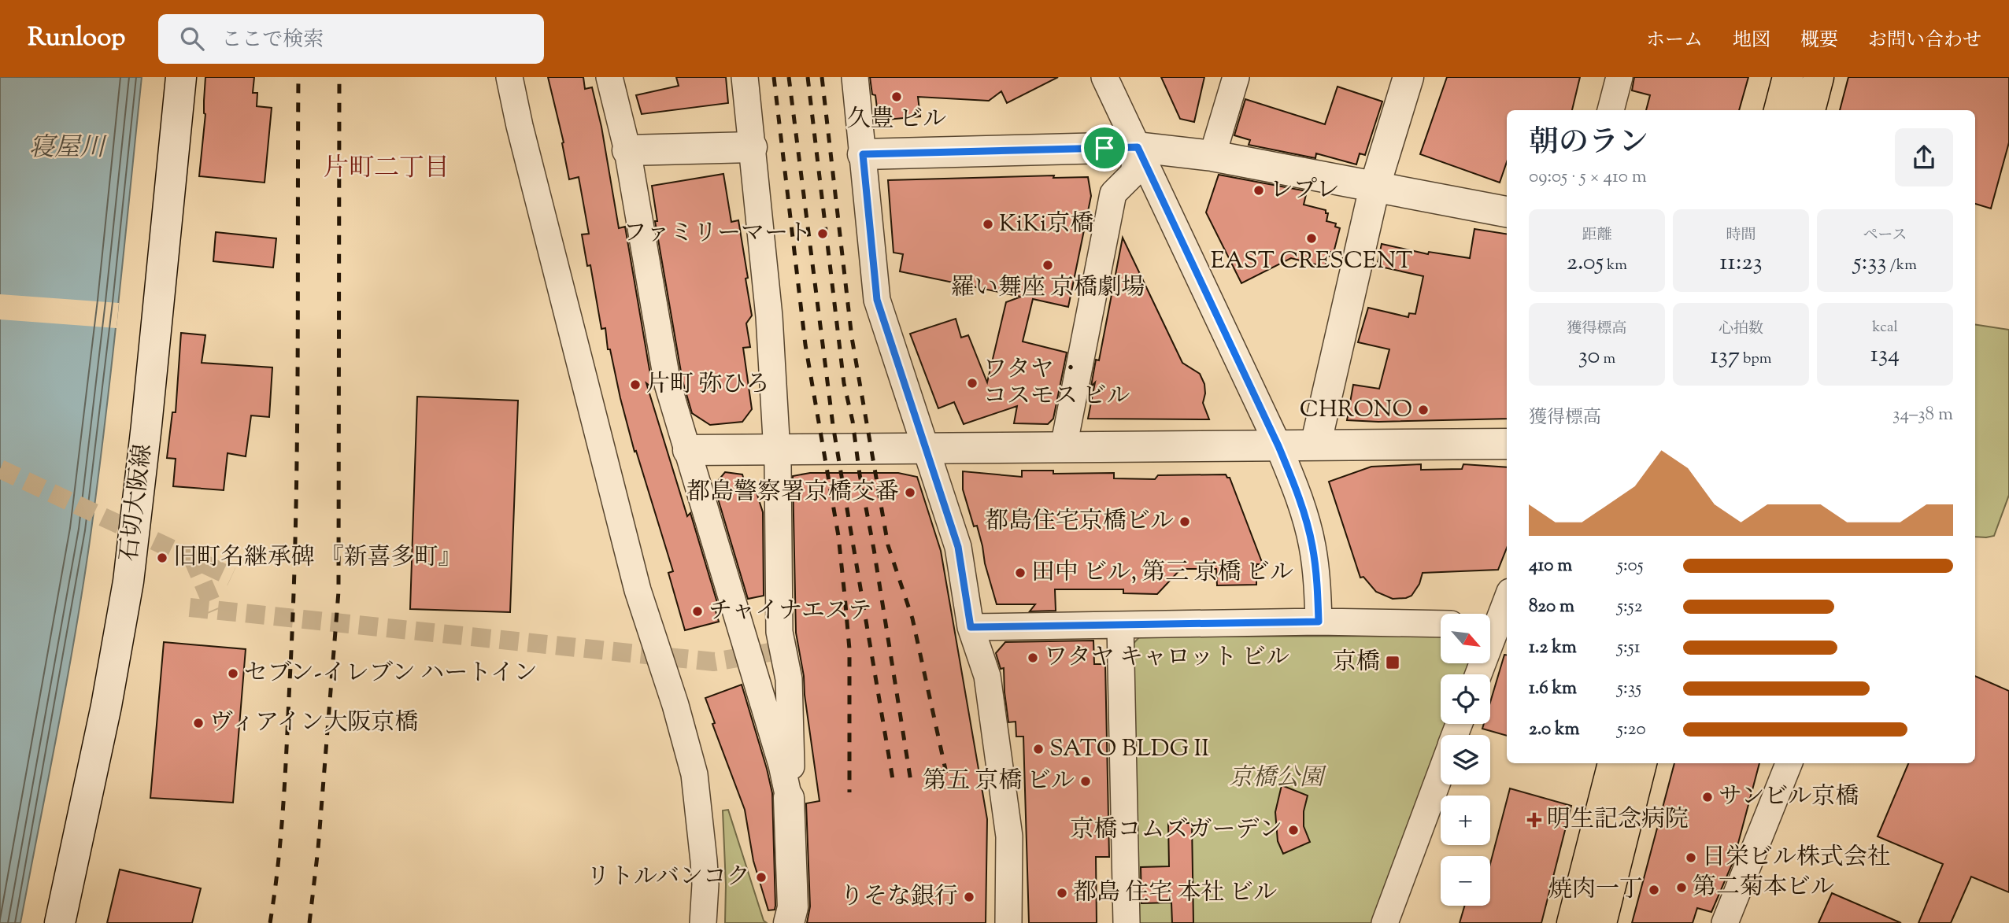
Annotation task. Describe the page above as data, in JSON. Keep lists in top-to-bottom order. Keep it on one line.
{"streets":{"street":["石切大阪線"]},"districts":["片町二丁目"],"water":["寝屋川"],"parks":["京橋公園"],"places":{"other":["久豊 ビル","レプレ","KiKi京橋","ファミリーマート","EAST CRESCENT","羅い舞座 京橋劇場","ワタヤ ・ コスモス ビル","片町 弥ひろ","CHRONO","都島警察署京橋交番","都島住宅京橋ビル","旧町名継承碑 『新喜多町』","田中 ビル, 第三 京橋 ビル","チャイナエステ","ワタヤ キャロット ビル","セブン-イレブン ハートイン","ヴィアイン大阪京橋","SATO BLDG II","第五 京橋 ビル","サンビル京橋","京橋コムズガーデン","日栄ビル株式会社","リトルバンコク","第二菊本ビル","焼肉一丁","都島 住宅 本社 ビル","りそな銀行"],"transit":["京橋"],"health":["明生記念病院"]},"north":"bottom right","page":{"header":"Runloop","search":"ここで検索","nav":["ホーム","地図","概要","お問い合わせ"],"heading":["朝のラン","09:05 · 5 × 410 m"],"stats":[["距離","2.05 km"],["時間","11:23"],["ペース","5:33 /km"],["獲得標高","30 m"],["心拍数","137 bpm"],["kcal","134"]],"chart":["獲得標高","34–38 m"],"list":[{"name":"410 m","note":"5:05"},{"name":"820 m","note":"5:52"},{"name":"1.2 km","note":"5:51"},{"name":"1.6 km","note":"5:35"},{"name":"2.0 km","note":"5:20"}],"map_buttons":["+","−"]}}
